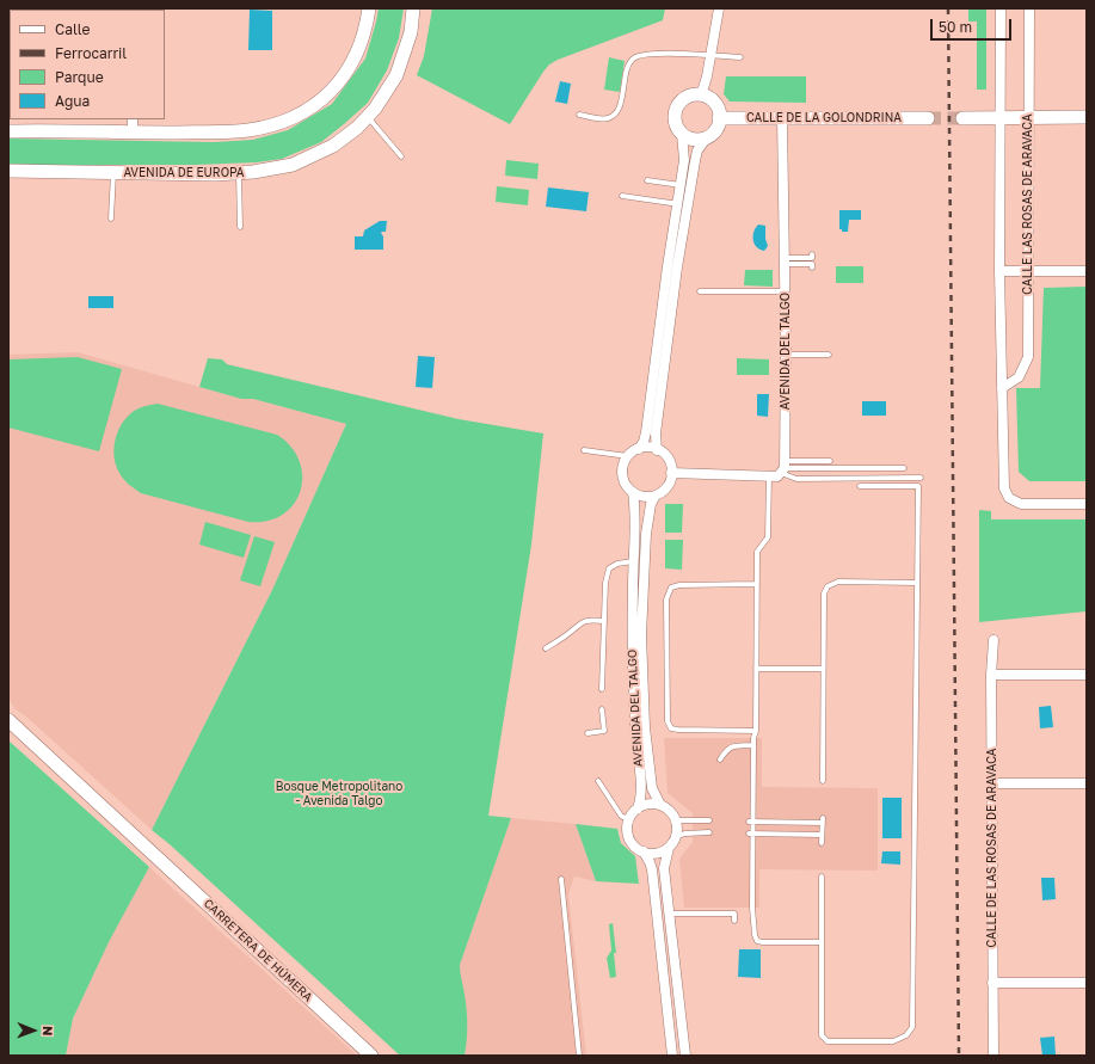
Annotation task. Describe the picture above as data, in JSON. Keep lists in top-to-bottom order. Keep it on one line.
{"streets":{"street":["CALLE DE LA GOLONDRINA","AVENIDA DE EUROPA","CALLE LAS ROSAS DE ARAVACA","AVENIDA DEL TALGO","CALLE DE LAS ROSAS DE ARAVACA","CARRETERA DE HÚMERA"]},"crossings":[["CALLE DE LA GOLONDRINA","AVENIDA DEL TALGO"]],"parks":["Bosque Metropolitano - Avenida Talgo"],"legend":["Calle","Ferrocarril","Parque","Agua"],"scale_bar":"50 m","north":"right"}
